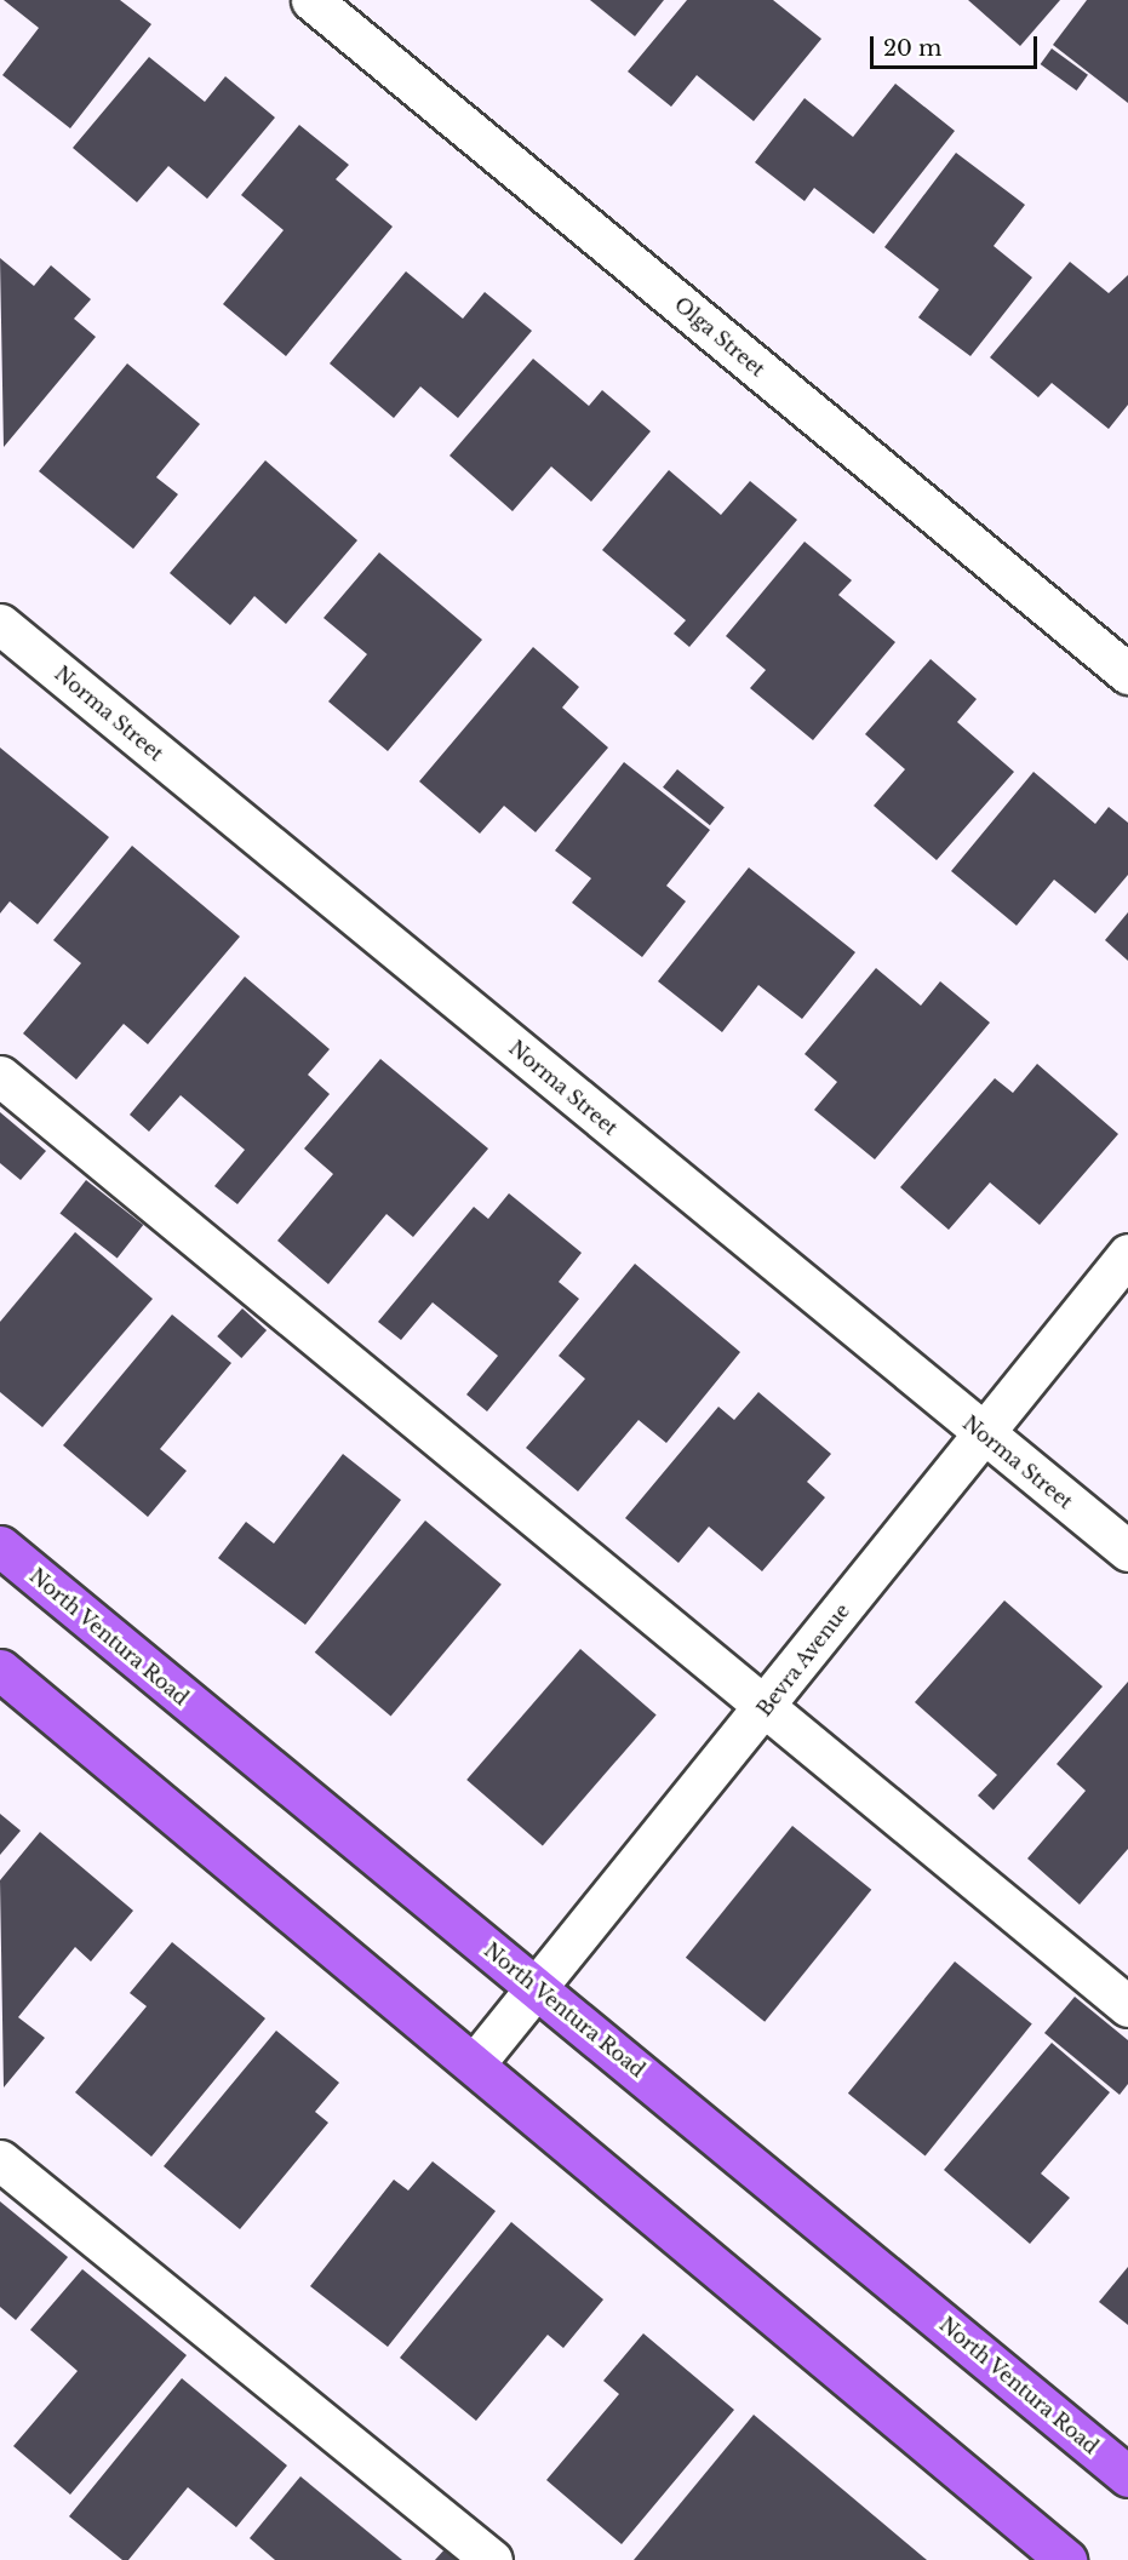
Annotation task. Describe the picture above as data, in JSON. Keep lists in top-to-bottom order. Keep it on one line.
{"streets":{"main road":["North Ventura Road"],"street":["Olga Street","Norma Street","Bevra Avenue"]},"crossings":[["Norma Street","Bevra Avenue"],["North Ventura Road","Bevra Avenue"]],"scale_bar":"20 m"}
